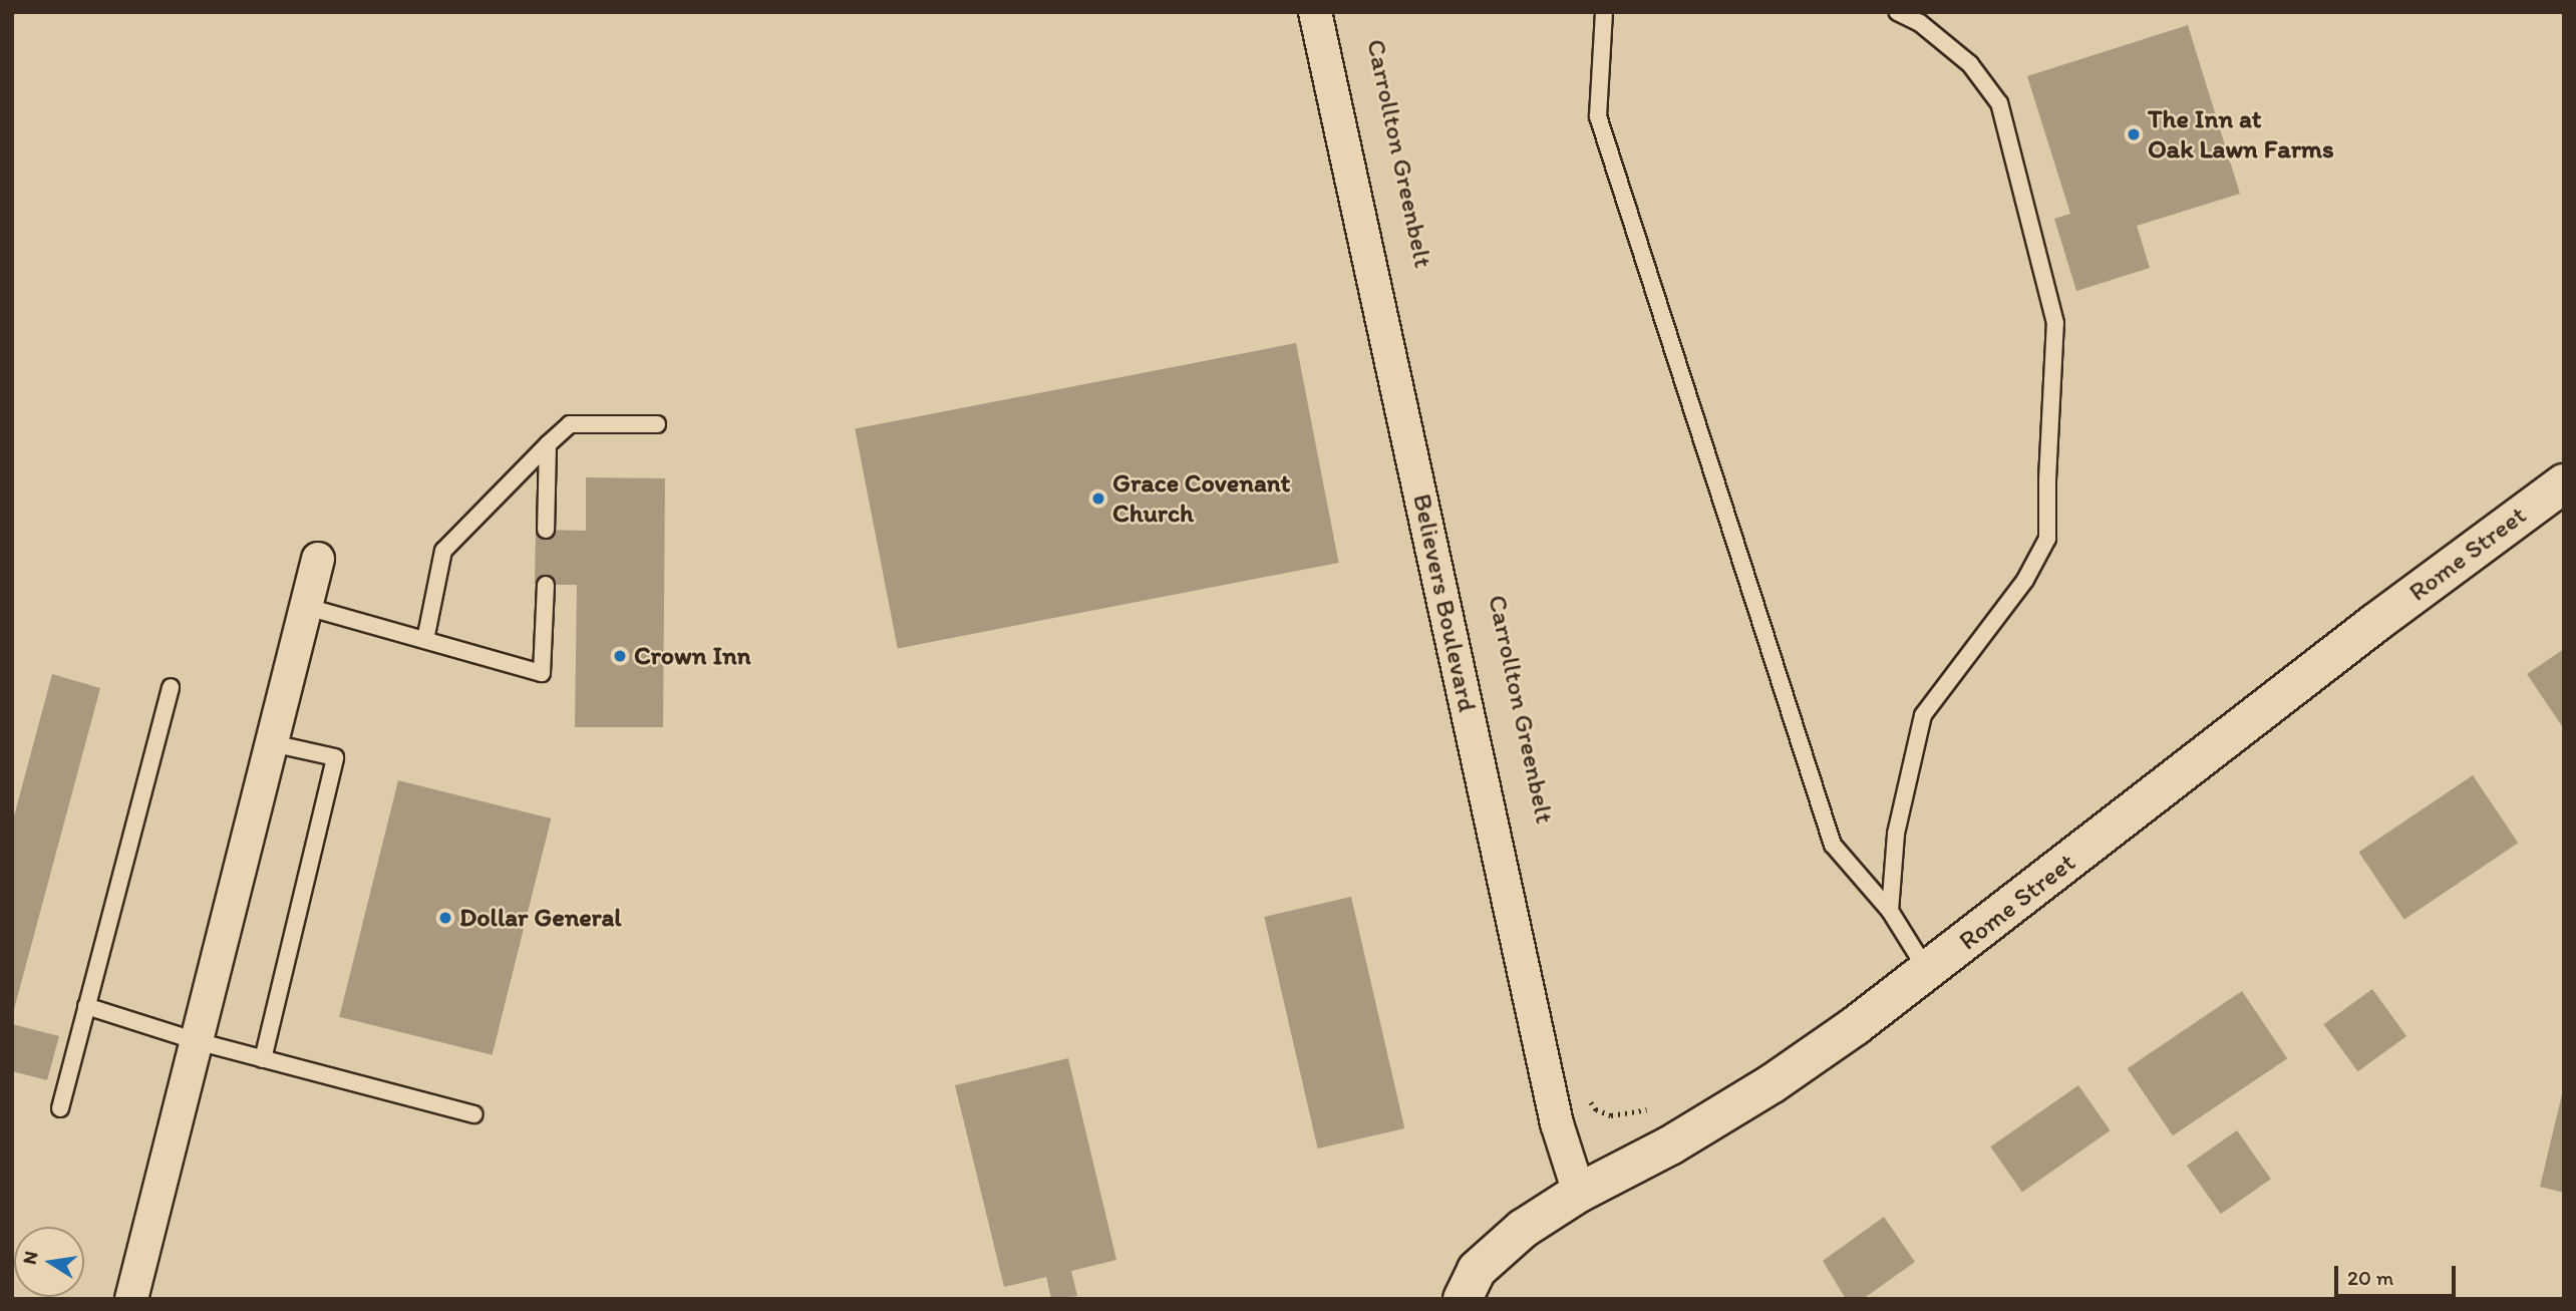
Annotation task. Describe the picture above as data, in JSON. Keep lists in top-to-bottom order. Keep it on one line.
{"streets":{"street":["Rome Street","Believers Boulevard"]},"crossings":[["Rome Street","Believers Boulevard"]],"places":["The Inn at Oak Lawn Farms","Grace Covenant Church","Crown Inn","Dollar General"],"scale_bar":"20 m","north":"left"}
